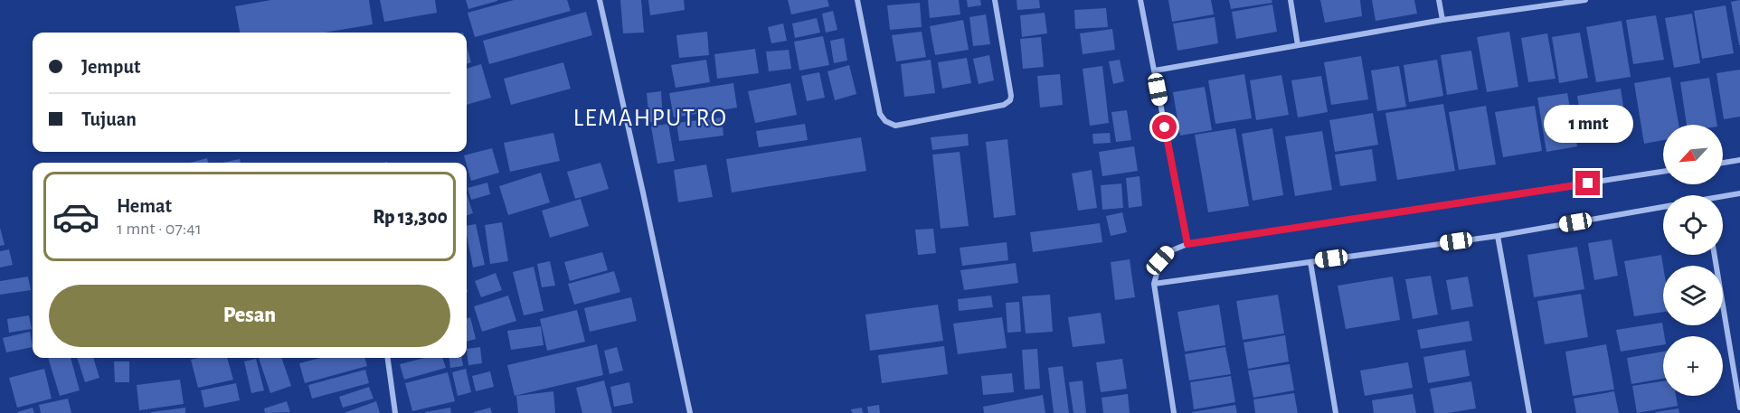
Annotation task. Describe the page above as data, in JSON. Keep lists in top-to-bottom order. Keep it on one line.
{"districts":["LEMAHPUTRO"],"north":"bottom left","page":{"banner":["Jemput","Tujuan"],"bubble":"1 mnt","map_buttons":"+","list":[{"name":"Hemat","note":"1 mnt · 07:41","value":"Rp 13,300"}],"buttons":"Pesan"}}
